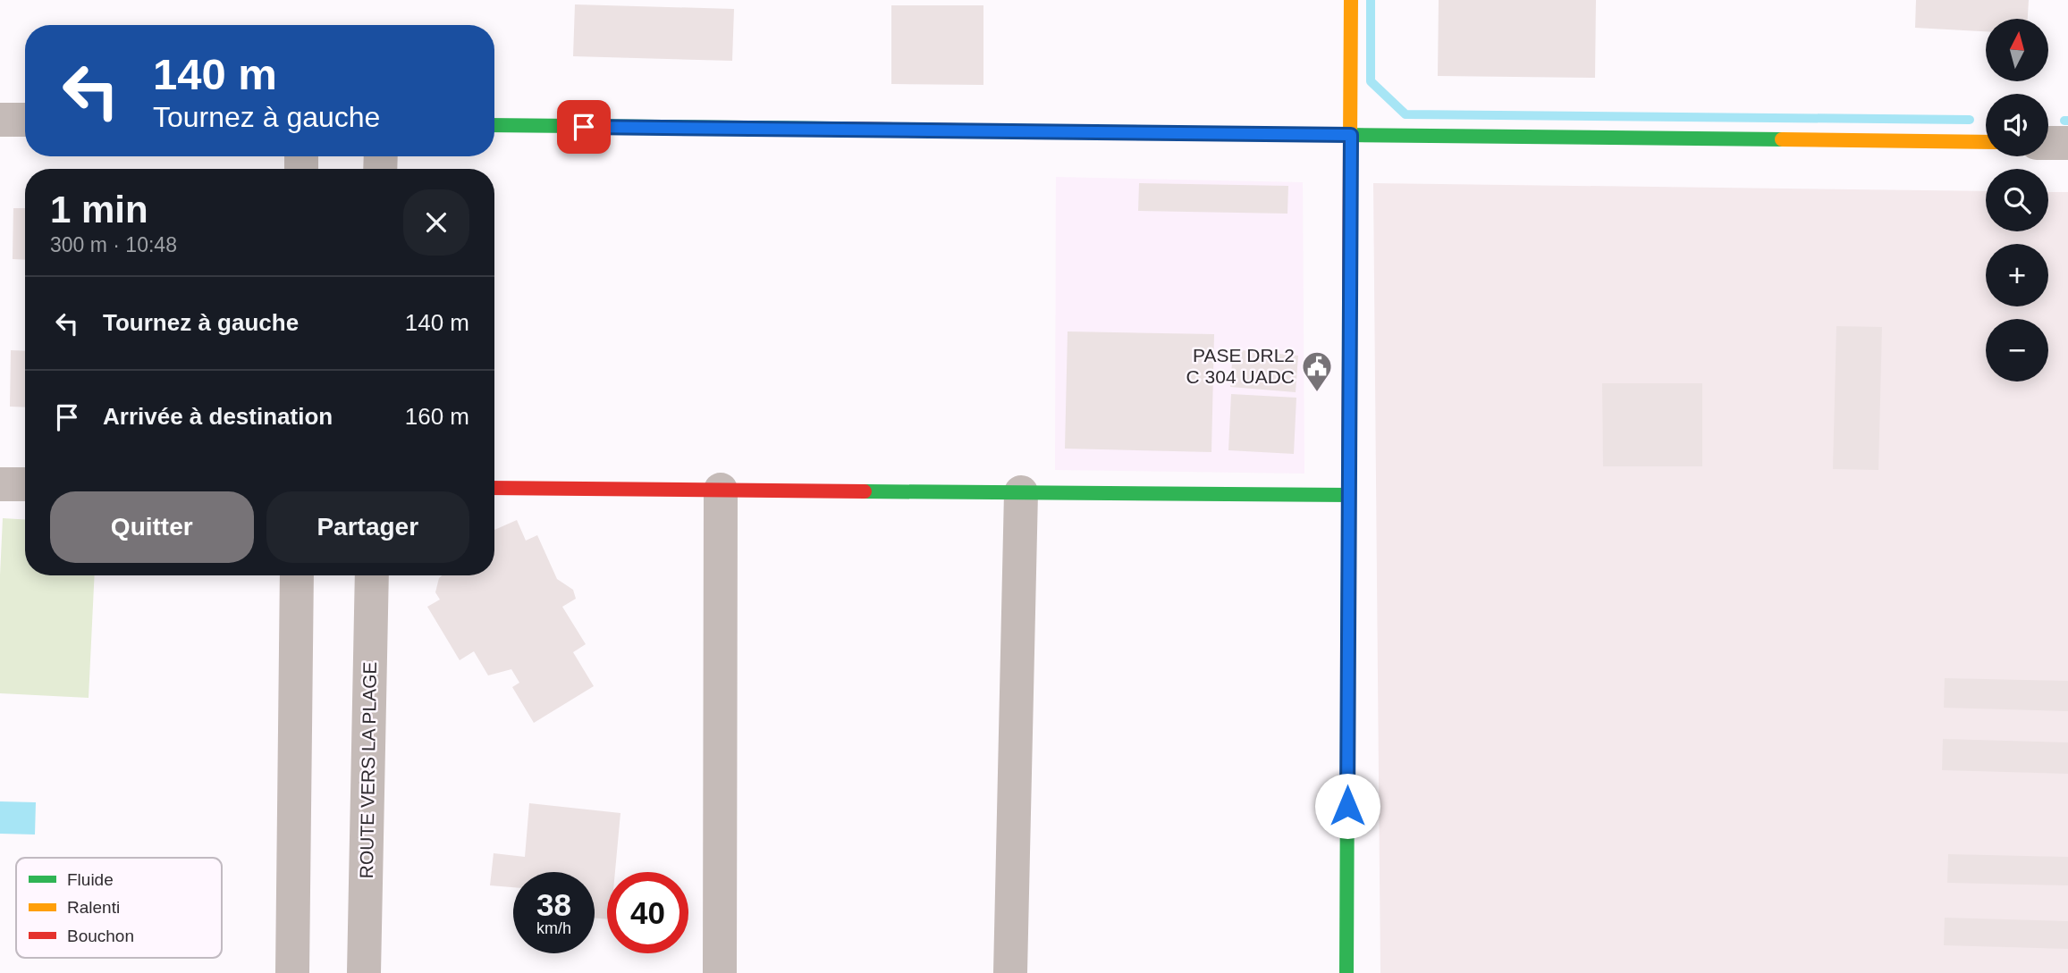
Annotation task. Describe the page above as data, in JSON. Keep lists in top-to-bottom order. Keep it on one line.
{"streets":{"street":["ROUTE VERS LA PLAGE"]},"places":{"public building":["PASE DRL2 C 304 UADC"]},"legend":["Fluide","Ralenti","Bouchon"],"north":"top","page":{"map_buttons":["+","−"],"turn":["140 m","Tournez à gauche"],"heading":["1 min","300 m · 10:48"],"list":[{"name":"Tournez à gauche","value":"140 m"},{"name":"Arrivée à destination","value":"160 m"}],"buttons":["Quitter","Partager"],"speed":"38 km/h","limit":"40"}}
